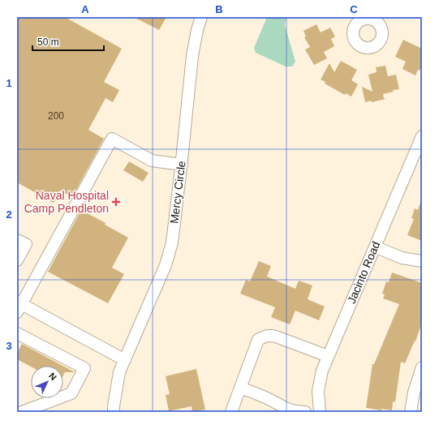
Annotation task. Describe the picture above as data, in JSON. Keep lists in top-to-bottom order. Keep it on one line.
{"streets":{"street":["Mercy Circle","Jacinto Road"]},"places":{"health":["Naval Hospital Camp Pendleton"]},"house_numbers":["200"],"scale_bar":"50 m","north":"top right","grid":{"columns":["A","B","C"],"rows":["1","2","3"]}}
